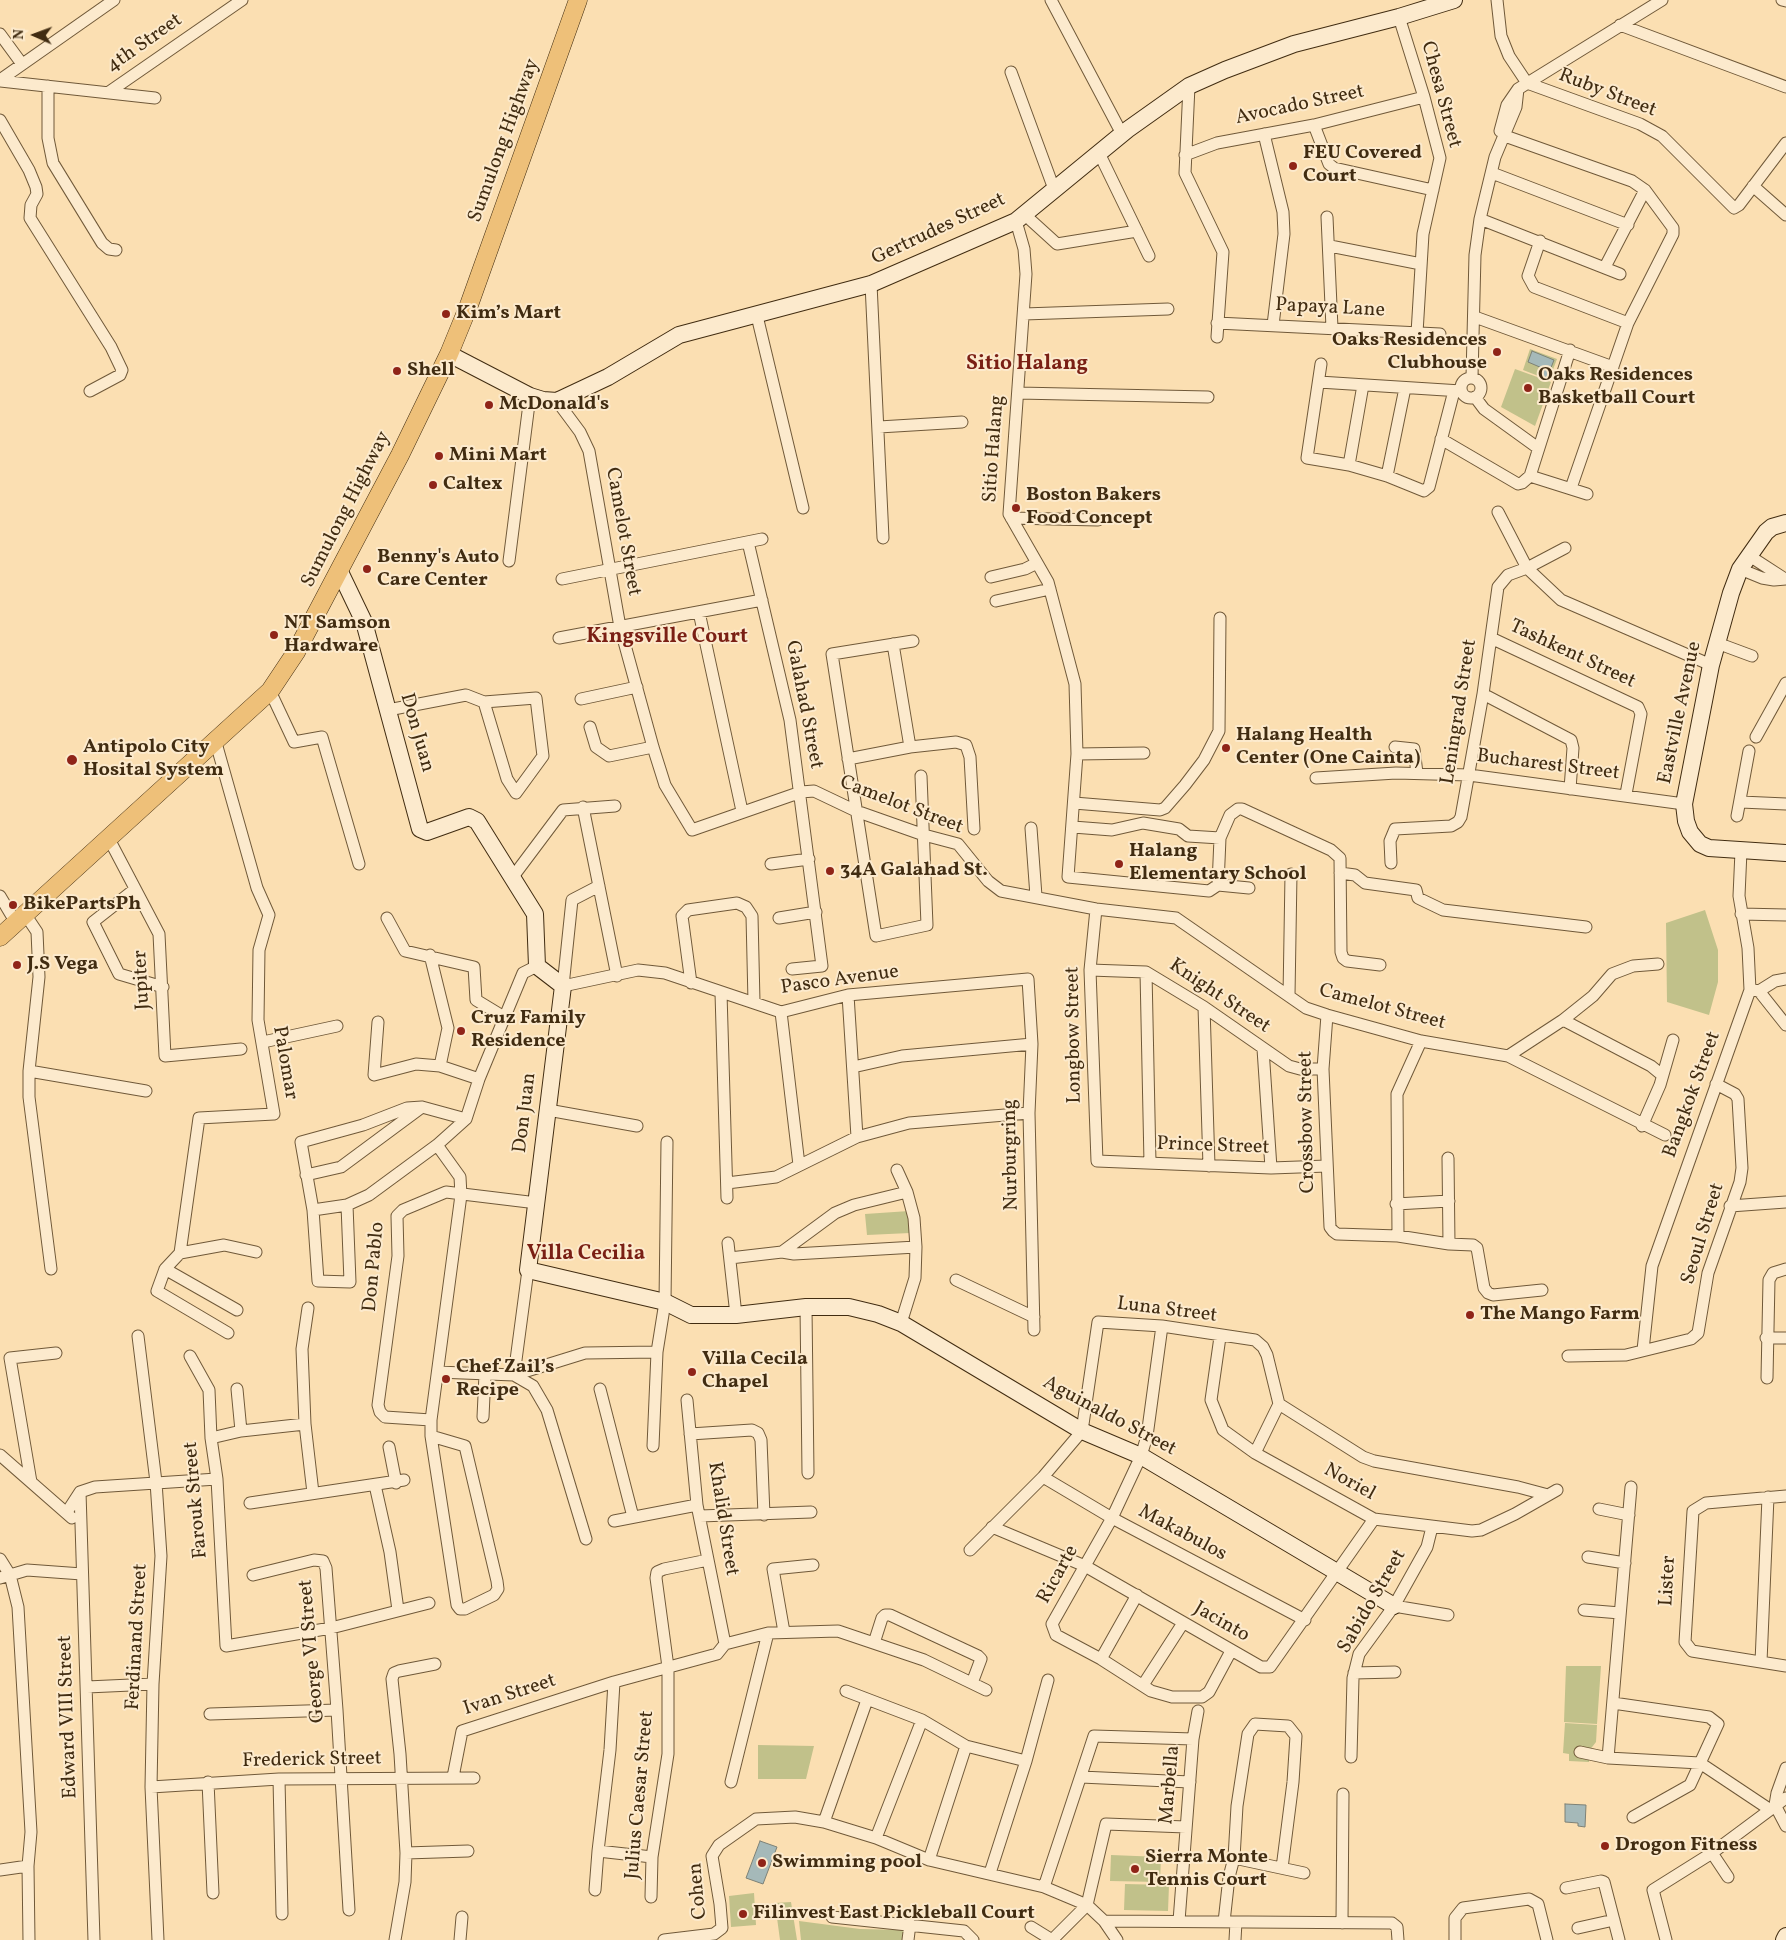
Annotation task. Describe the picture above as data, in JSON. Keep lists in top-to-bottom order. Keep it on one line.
{"streets":{"main road":["Sumulong Highway"],"street":["4th Street","Ruby Street","Chesa Street","Avocado Street","Gertrudes Street","Papaya Lane","Sitio Halang","Camelot Street","Tashkent Street","Galahad Street","Leningrad Street","Eastville Avenue","Don Juan","Bucharest Street","Jupiter","Pasco Avenue","Knight Street","Longbow Street","Palomar","Bangkok Street","Crossbow Street","Prince Street","Nurburgring","Seoul Street","Don Pablo","Luna Street","Aguinaldo Street","Noriel","Farouk Street","Khalid Street","Makabulos","Ricarte","Lister","Sabido Street","Jacinto","Ferdinand Street","George VI Street","Ivan Street","Edward VIII Street","Frederick Street","Marbella","Julius Caesar Street","Cohen"]},"crossings":[["Chesa Street","Avocado Street"],["Chesa Street","Gertrudes Street"],["Chesa Street","Papaya Lane"],["Sumulong Highway","Don Juan"],["Sumulong Highway","Jupiter"],["Sumulong Highway","Palomar"],["Gertrudes Street","Sitio Halang"],["Gertrudes Street","Camelot Street"],["Camelot Street","Galahad Street"],["Camelot Street","Longbow Street"],["Camelot Street","Crossbow Street"],["Tashkent Street","Leningrad Street"],["Tashkent Street","Bucharest Street"],["Leningrad Street","Bucharest Street"],["Eastville Avenue","Bucharest Street"],["Eastville Avenue","Bangkok Street"],["Don Juan","Pasco Avenue"],["Don Juan","Don Pablo"],["Don Juan","Aguinaldo Street"],["Pasco Avenue","Nurburgring"],["Knight Street","Longbow Street"],["Knight Street","Crossbow Street"],["Longbow Street","Prince Street"],["Bangkok Street","Seoul Street"],["Crossbow Street","Prince Street"],["Luna Street","Aguinaldo Street"],["Luna Street","Noriel"],["Luna Street","Ricarte"],["Aguinaldo Street","Ricarte"],["Aguinaldo Street","Sabido Street"],["Aguinaldo Street","Jacinto"],["Noriel","Sabido Street"],["Noriel","Jacinto"],["Farouk Street","George VI Street"],["Khalid Street","Julius Caesar Street"],["Makabulos","Ricarte"],["Makabulos","Jacinto"],["Ricarte","Jacinto"],["Ferdinand Street","Frederick Street"],["George VI Street","Frederick Street"],["Ivan Street","Frederick Street"]],"districts":["Sitio Halang","Kingsville Court","Villa Cecilia"],"places":["FEU Covered Court","Kim’s Mart","Oaks Residences Clubhouse","Shell","Oaks Residences Basketball Court","McDonald's","Mini Mart","Caltex","Boston Bakers Food Concept","Benny's Auto Care Center","NT Samson Hardware","Halang Health Center (One Cainta)","Antipolo City Hosital System","Halang Elementary School","34A Galahad St.","BikePartsPh","J.S Vega","Cruz Family Residence","The Mango Farm","Villa Cecila Chapel","Chef Zail’s Recipe","Drogon Fitness","Swimming pool","Sierra Monte Tennis Court","Filinvest East Pickleball Court"],"north":"left"}
